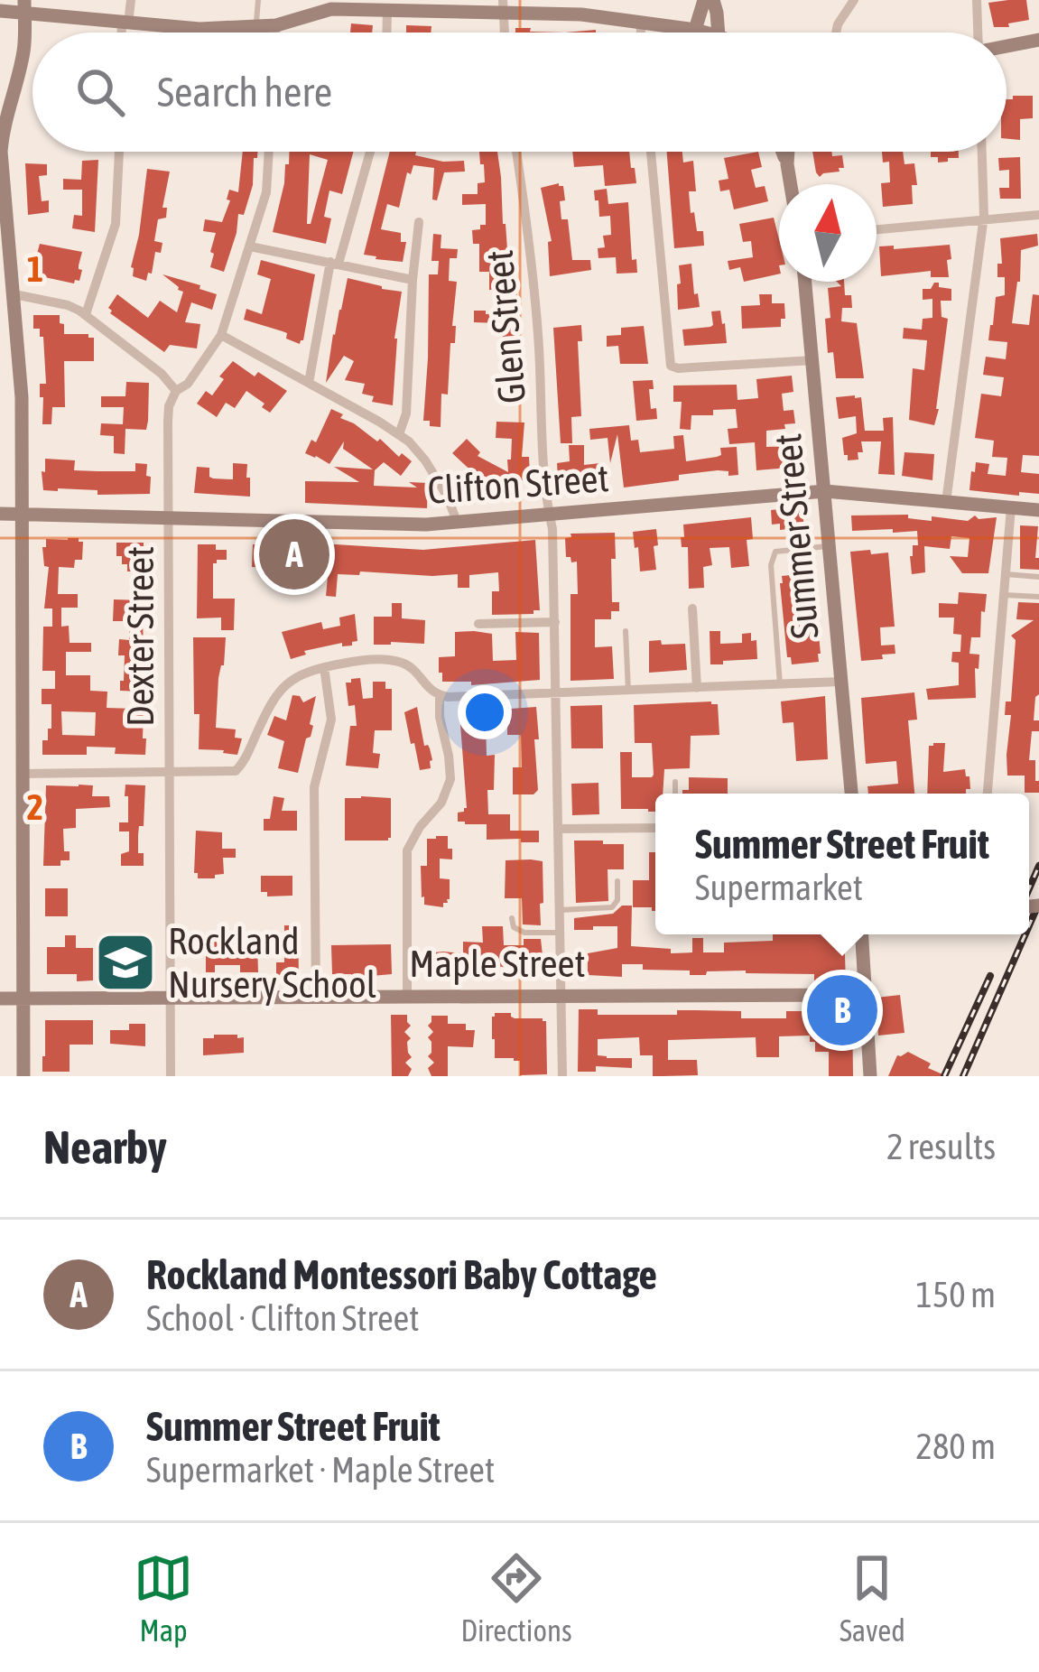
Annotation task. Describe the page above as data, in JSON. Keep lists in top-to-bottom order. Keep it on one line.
{"streets":{"street":["Glen Street","Clifton Street","Summer Street","Dexter Street","Maple Street"]},"crossings":[["Glen Street","Clifton Street"],["Glen Street","Maple Street"],["Clifton Street","Summer Street"],["Clifton Street","Dexter Street"],["Dexter Street","Maple Street"]],"places":{"school or university":["Rockland Nursery School"]},"north":"top","page":{"search":"Search here","pins":["A","B"],"popup":["Summer Street Fruit","Supermarket"],"heading":["Nearby","2 results"],"list":[{"mark":"A","name":"Rockland Montessori Baby Cottage","note":"School · Clifton Street","value":"150 m"},{"mark":"B","name":"Summer Street Fruit","note":"Supermarket · Maple Street","value":"280 m"}],"nav":["Map","Directions","Saved"]},"grid":{"rows":["1","2"]}}
